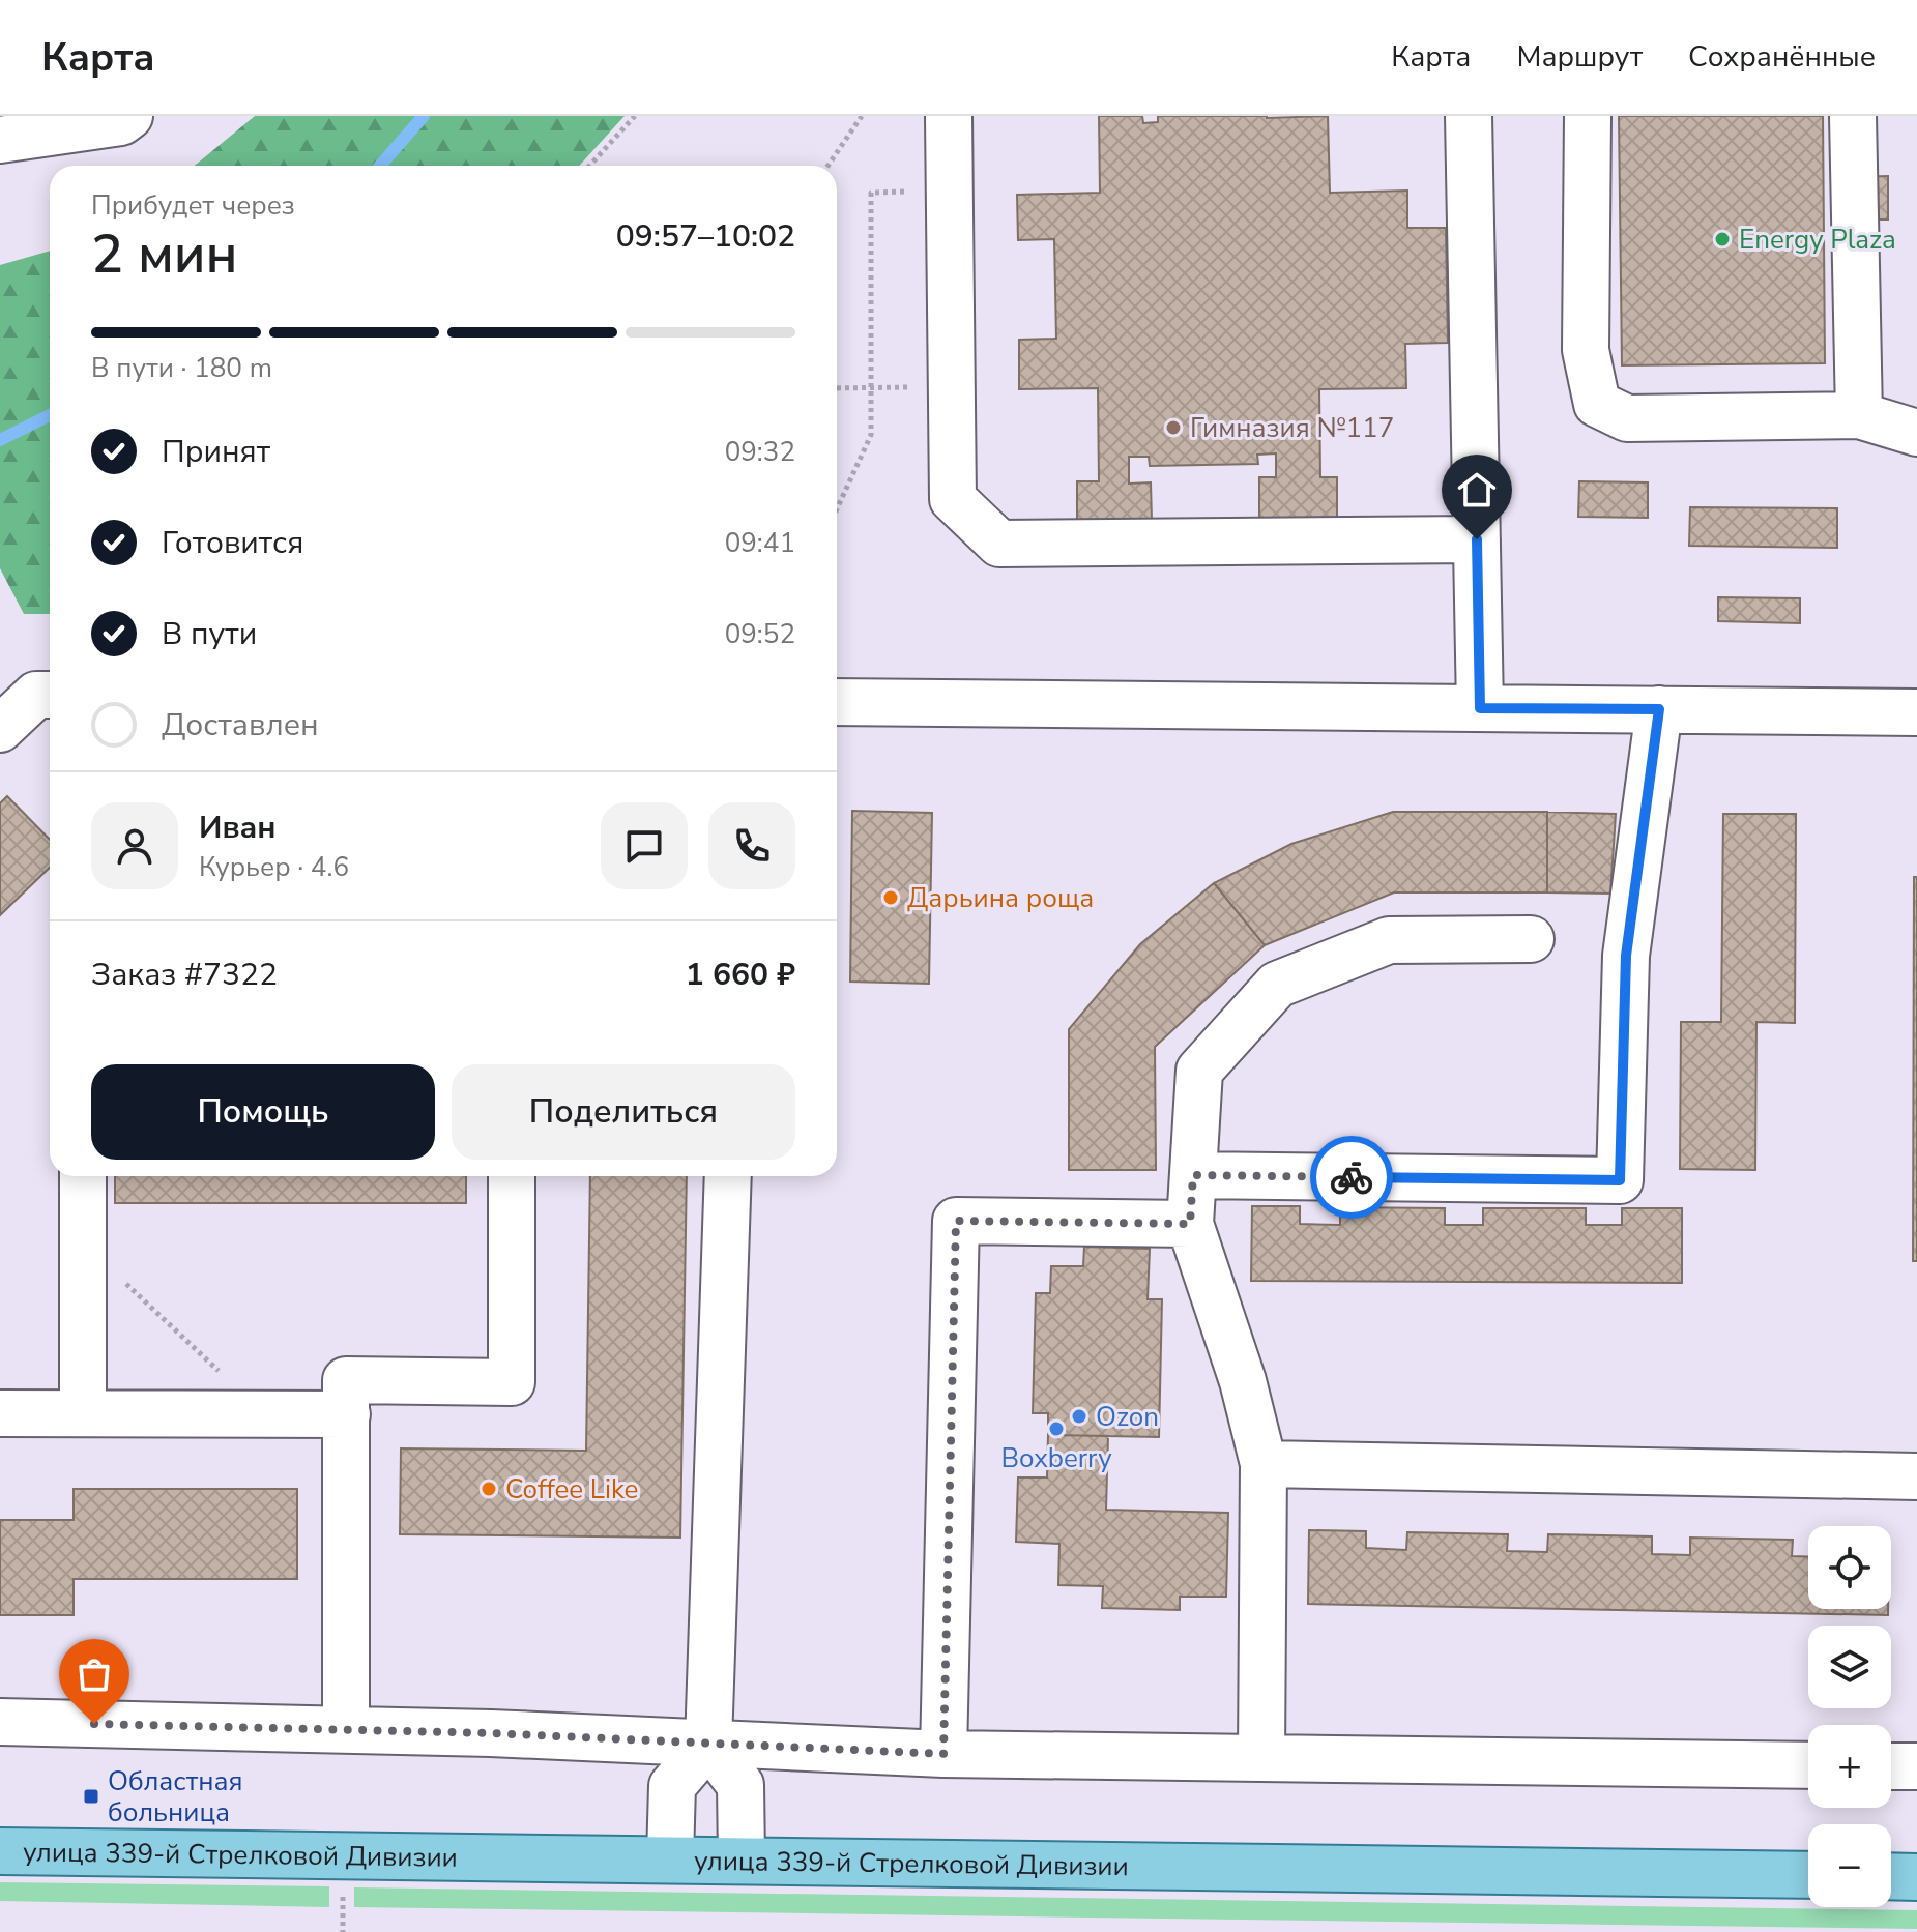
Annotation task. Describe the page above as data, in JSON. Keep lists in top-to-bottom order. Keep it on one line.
{"streets":{"main road":["улица 339-й Стрелковой Дивизии"]},"places":{"other":["Energy Plaza","Гимназия №117","Дарьина роща","Ozon","Boxberry","Coffee Like"],"transit":["Областная больница"]},"page":{"header":"Карта","nav":["Карта","Маршрут","Сохранённые"],"heading":["2 мин","Прибудет через","09:57–10:02"],"panel":["Иван","Курьер · 4.6","Заказ #7322","1 660 ₽"],"bar":"В пути · 180 m","list":[["Принят","09:32"],["Готовится","09:41"],["В пути","09:52"],"Доставлен"],"buttons":["Помощь","Поделиться"],"map_buttons":["+","−"]}}
